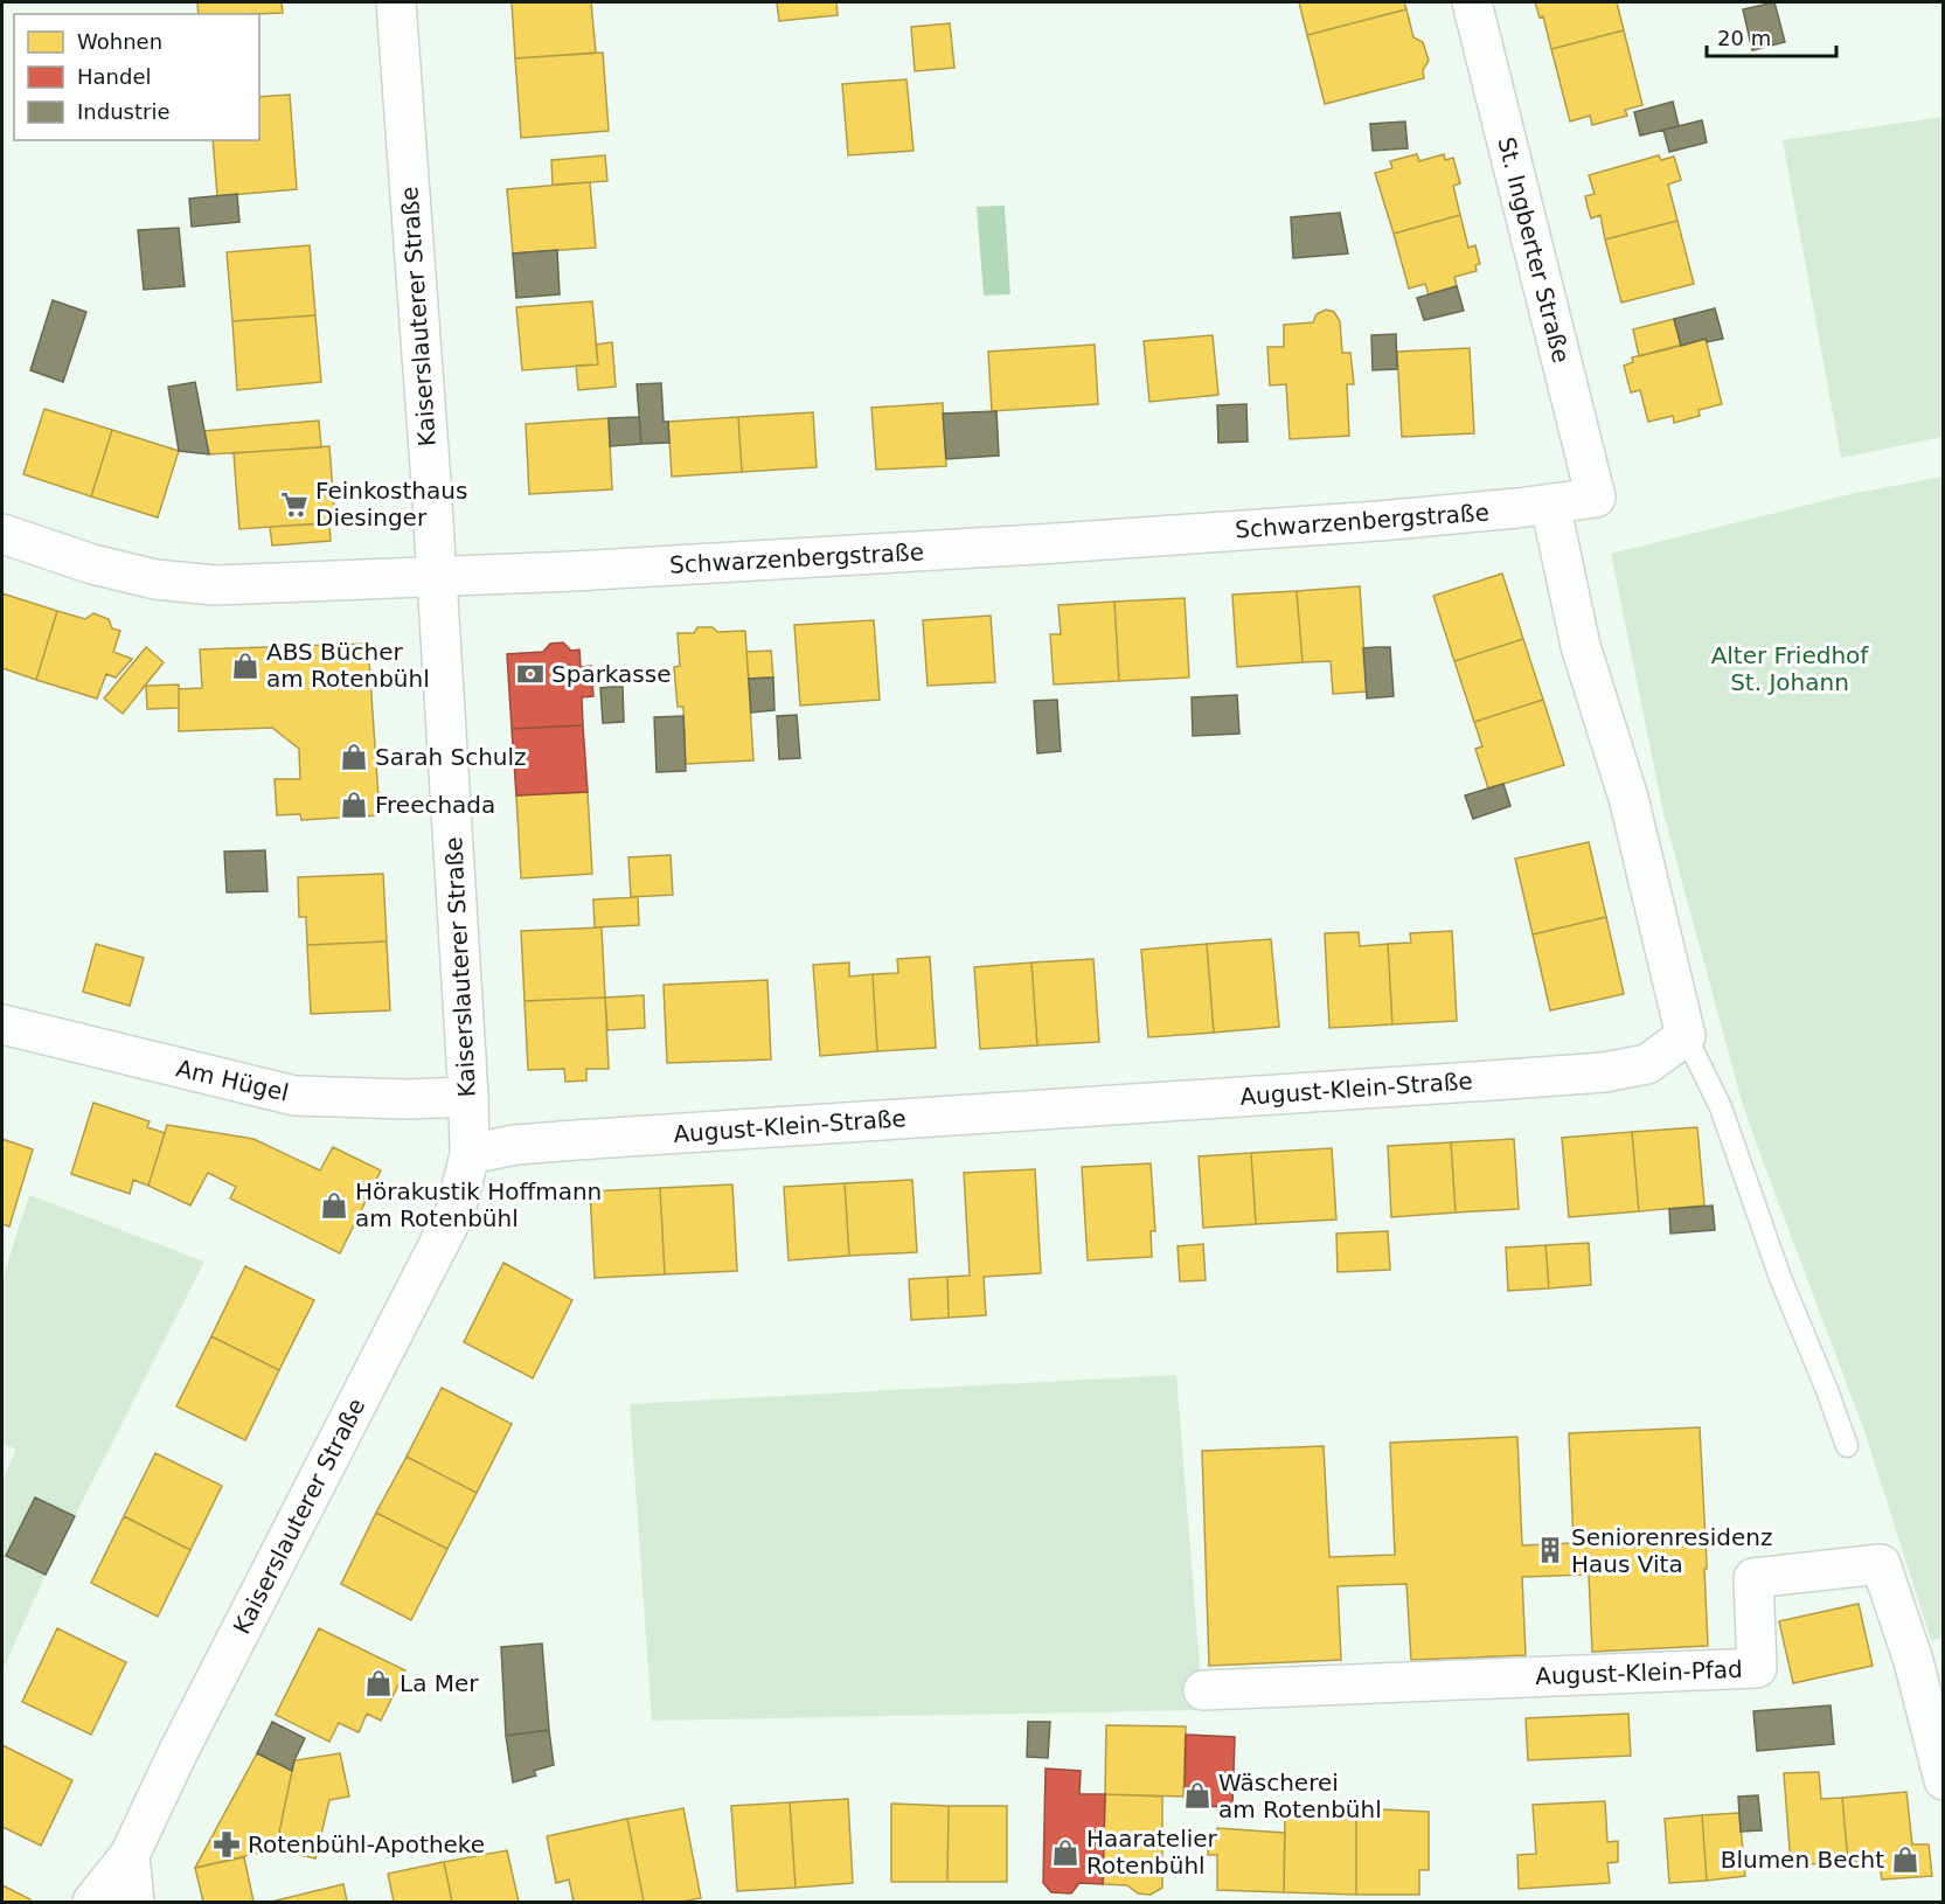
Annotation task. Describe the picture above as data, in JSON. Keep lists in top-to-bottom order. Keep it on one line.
{"streets":{"street":["St. Ingberter Straße","Kaiserslauterer Straße","Schwarzenbergstraße","Am Hügel","August-Klein-Straße","August-Klein-Pfad"]},"crossings":[["St. Ingberter Straße","Schwarzenbergstraße"],["Kaiserslauterer Straße","Schwarzenbergstraße"],["Kaiserslauterer Straße","Am Hügel"],["Kaiserslauterer Straße","August-Klein-Straße"]],"parks":["Alter Friedhof St. Johann"],"places":{"supermarket":["Feinkosthaus Diesinger"],"shop":["ABS Bücher am Rotenbühl","Sarah Schulz","Freechada","Hörakustik Hoffmann am Rotenbühl","La Mer","Wäscherei am Rotenbühl","Haaratelier Rotenbühl","Blumen Becht"],"bank":["Sparkasse"],"building":["Seniorenresidenz Haus Vita"],"pharmacy":["Rotenbühl-Apotheke"]},"legend":["Wohnen","Handel","Industrie"],"scale_bar":"20 m"}
